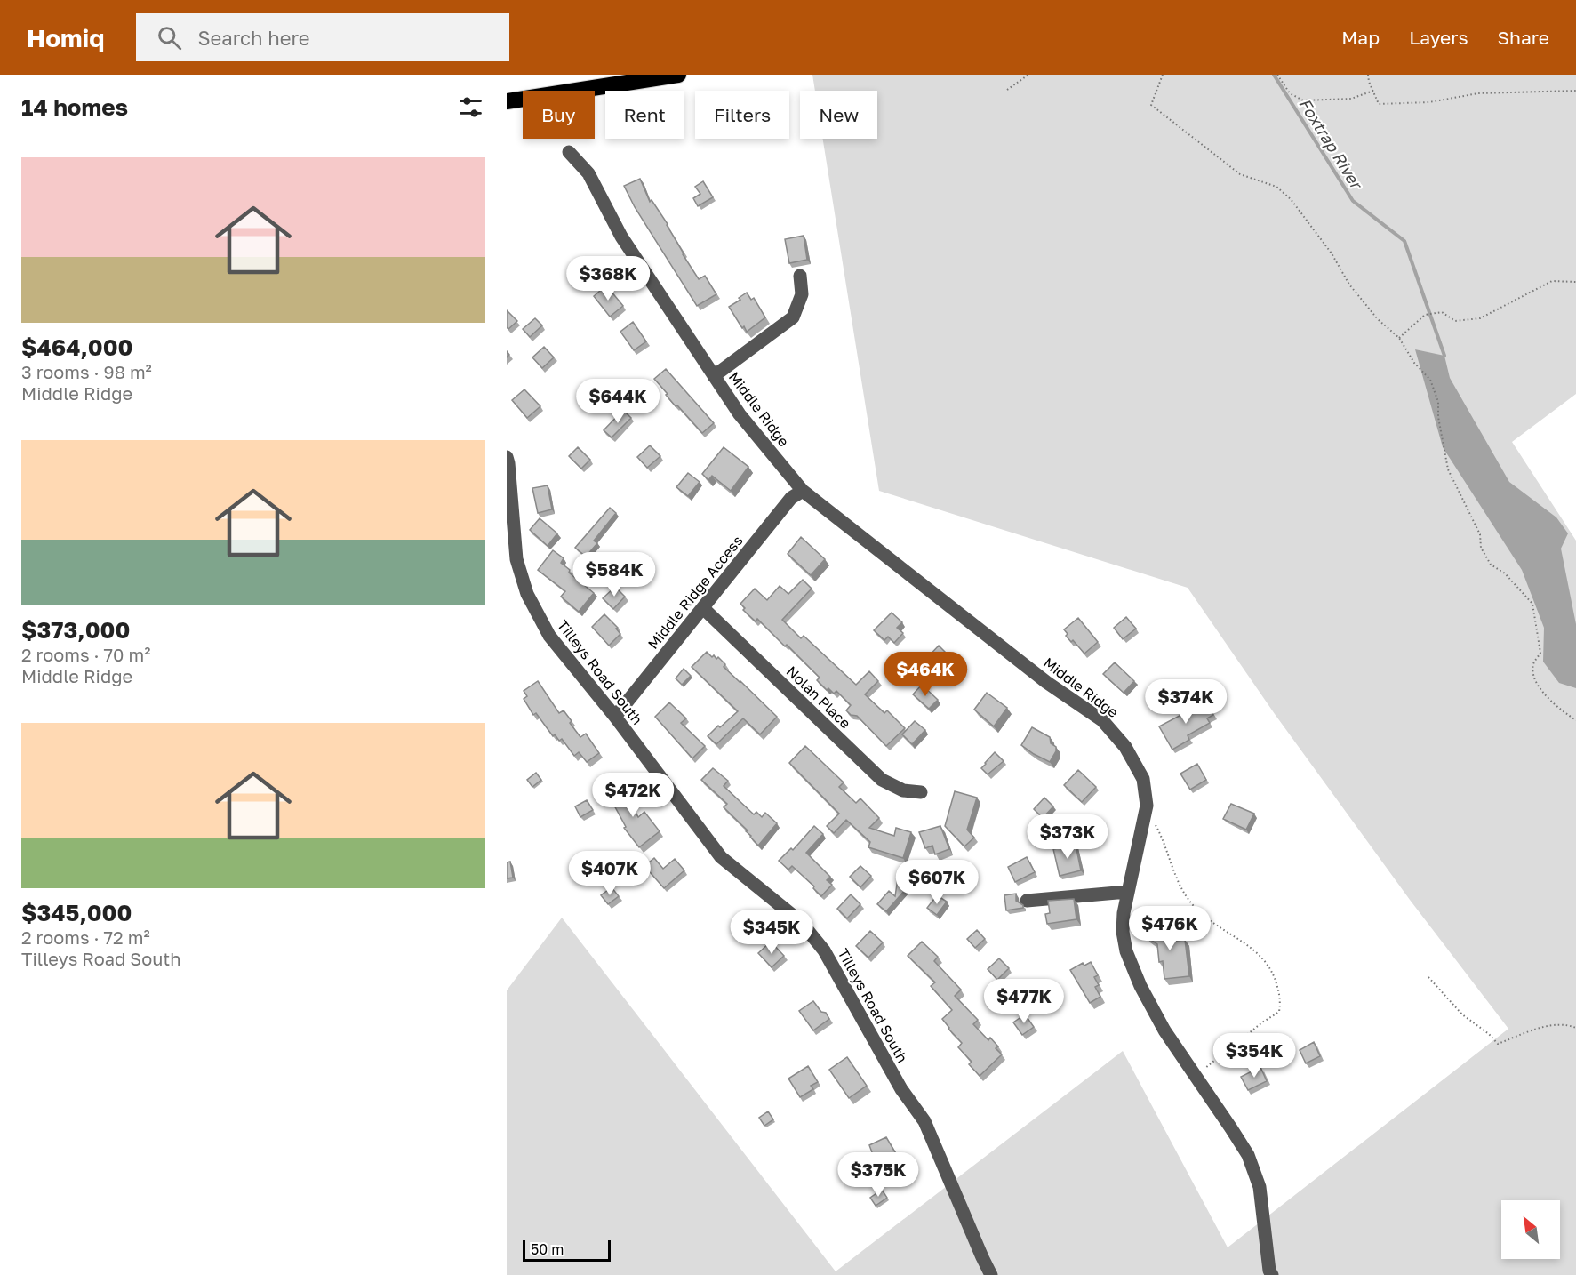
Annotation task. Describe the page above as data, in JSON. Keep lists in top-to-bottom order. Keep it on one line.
{"streets":{"street":["Middle Ridge","Middle Ridge Access","Tilleys Road South","Nolan Place"]},"crossings":[["Middle Ridge","Middle Ridge Access"],["Middle Ridge Access","Tilleys Road South"],["Middle Ridge Access","Nolan Place"]],"water":["Foxtrap River"],"scale_bar":"50 m","north":"top left","page":{"header":"Homiq","search":"Search here","nav":["Map","Layers","Share"],"heading":"14 homes","chip":["Buy","Rent","Filters","New"],"list":[{"name":"$464,000","note":"3 rooms · 98 m² · Middle Ridge"},{"name":"$373,000","note":"2 rooms · 70 m² · Middle Ridge"},{"name":"$345,000","note":"2 rooms · 72 m² · Tilleys Road South"}],"price":["$368K","$644K","$584K","$464K","$374K","$472K","$373K","$407K","$607K","$476K","$345K","$477K","$354K","$375K"],"scale":"50 m"}}
